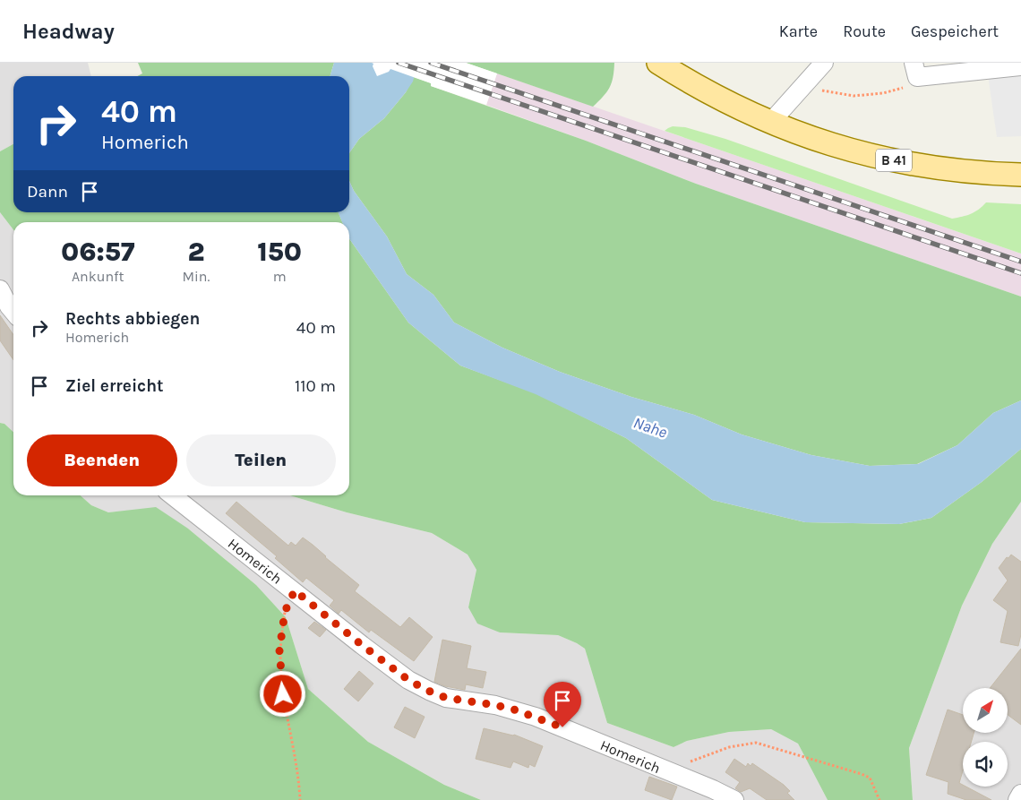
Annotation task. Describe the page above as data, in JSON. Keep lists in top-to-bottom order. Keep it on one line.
{"streets":{"main road":["B 41"],"street":["Homerich"]},"water":["Nahe"],"north":"top right","page":{"header":"Headway","nav":["Karte","Route","Gespeichert"],"turn":["40 m","Homerich"],"then":"Dann","eta":["06:57","Ankunft","2","Min.","150","m"],"list":[{"name":"Rechts abbiegen","note":"Homerich","value":"40 m"},{"name":"Ziel erreicht","value":"110 m"}],"buttons":["Beenden","Teilen"]}}
